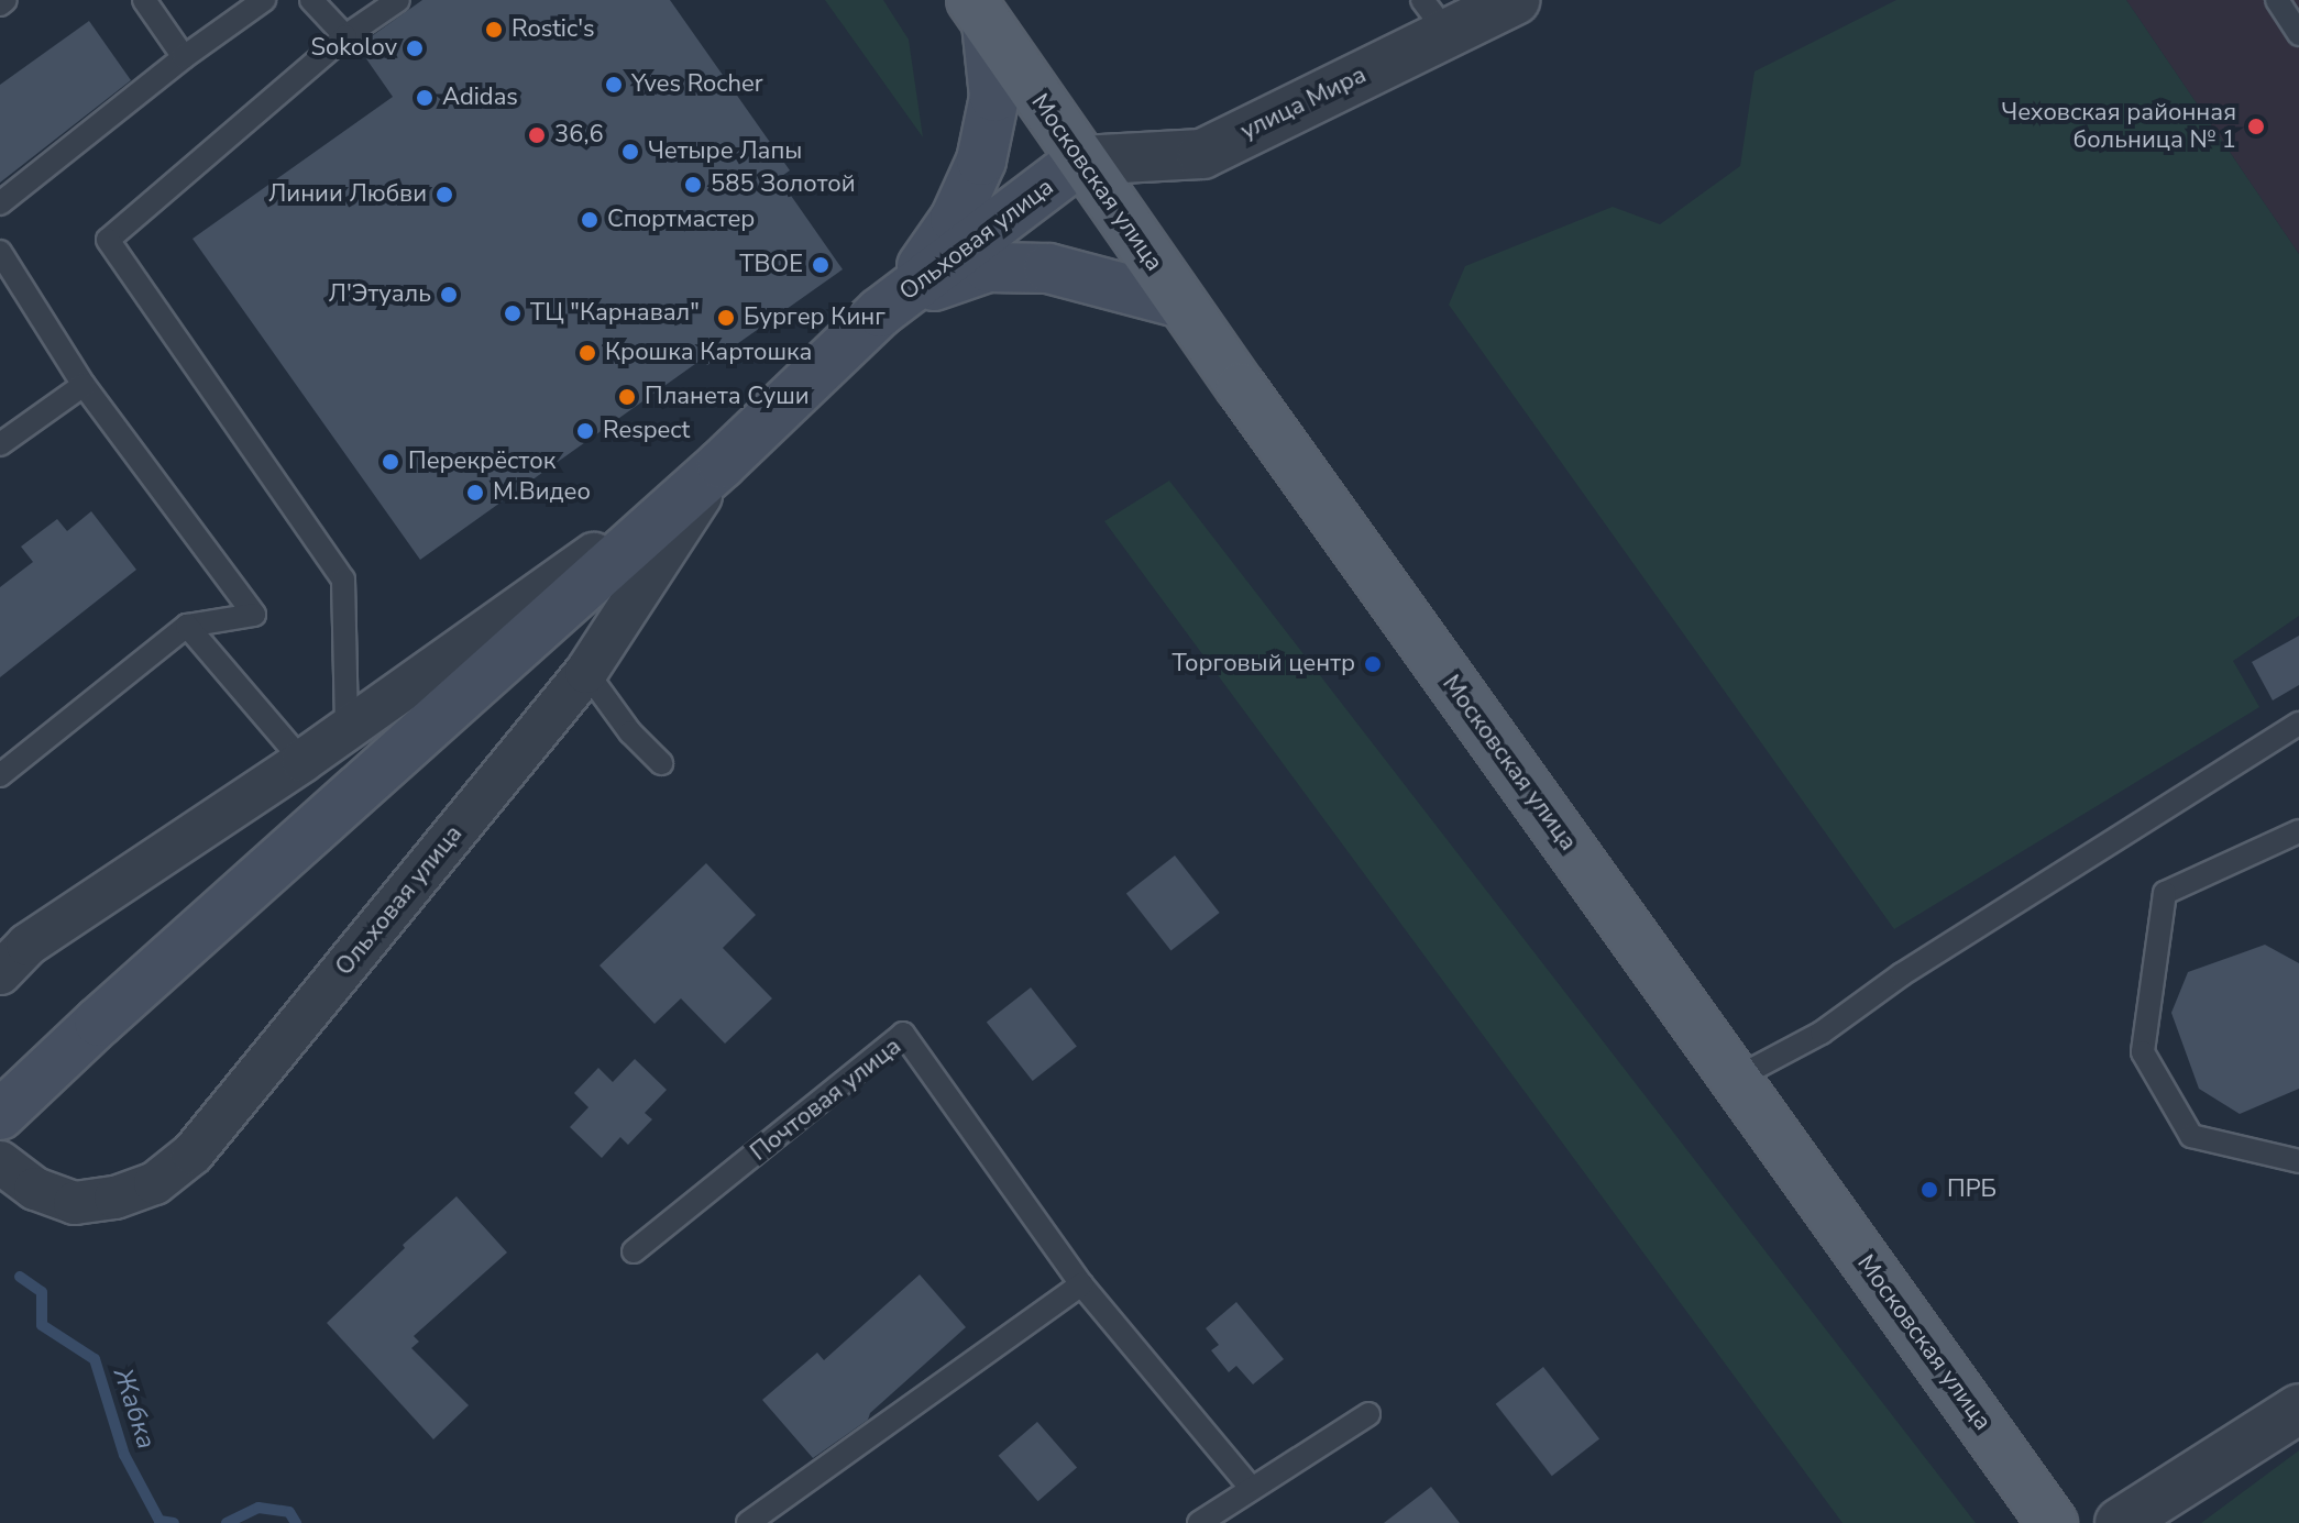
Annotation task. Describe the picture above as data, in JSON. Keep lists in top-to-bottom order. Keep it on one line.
{"streets":{"main road":["Московская улица","Ольховая улица"],"street":["улица Мира"],"lane":["Почтовая улица"]},"crossings":[["улица Мира","Московская улица"],["улица Мира","Ольховая улица"],["Московская улица","Ольховая улица"]],"water":["Жабка"],"places":["Rostic's","Sokolov","Yves Rocher","Adidas","Чеховская районная больница № 1","36,6","Четыре Лапы","585 Золотой","Линии Любви","Спортмастер","ТВОЕ","Л'Этуаль","ТЦ \"Карнавал\"","Бургер Кинг","Крошка Картошка","Планета Суши","Respect","Перекрёсток","М.Видео","Торговый центр","ПРБ"]}
